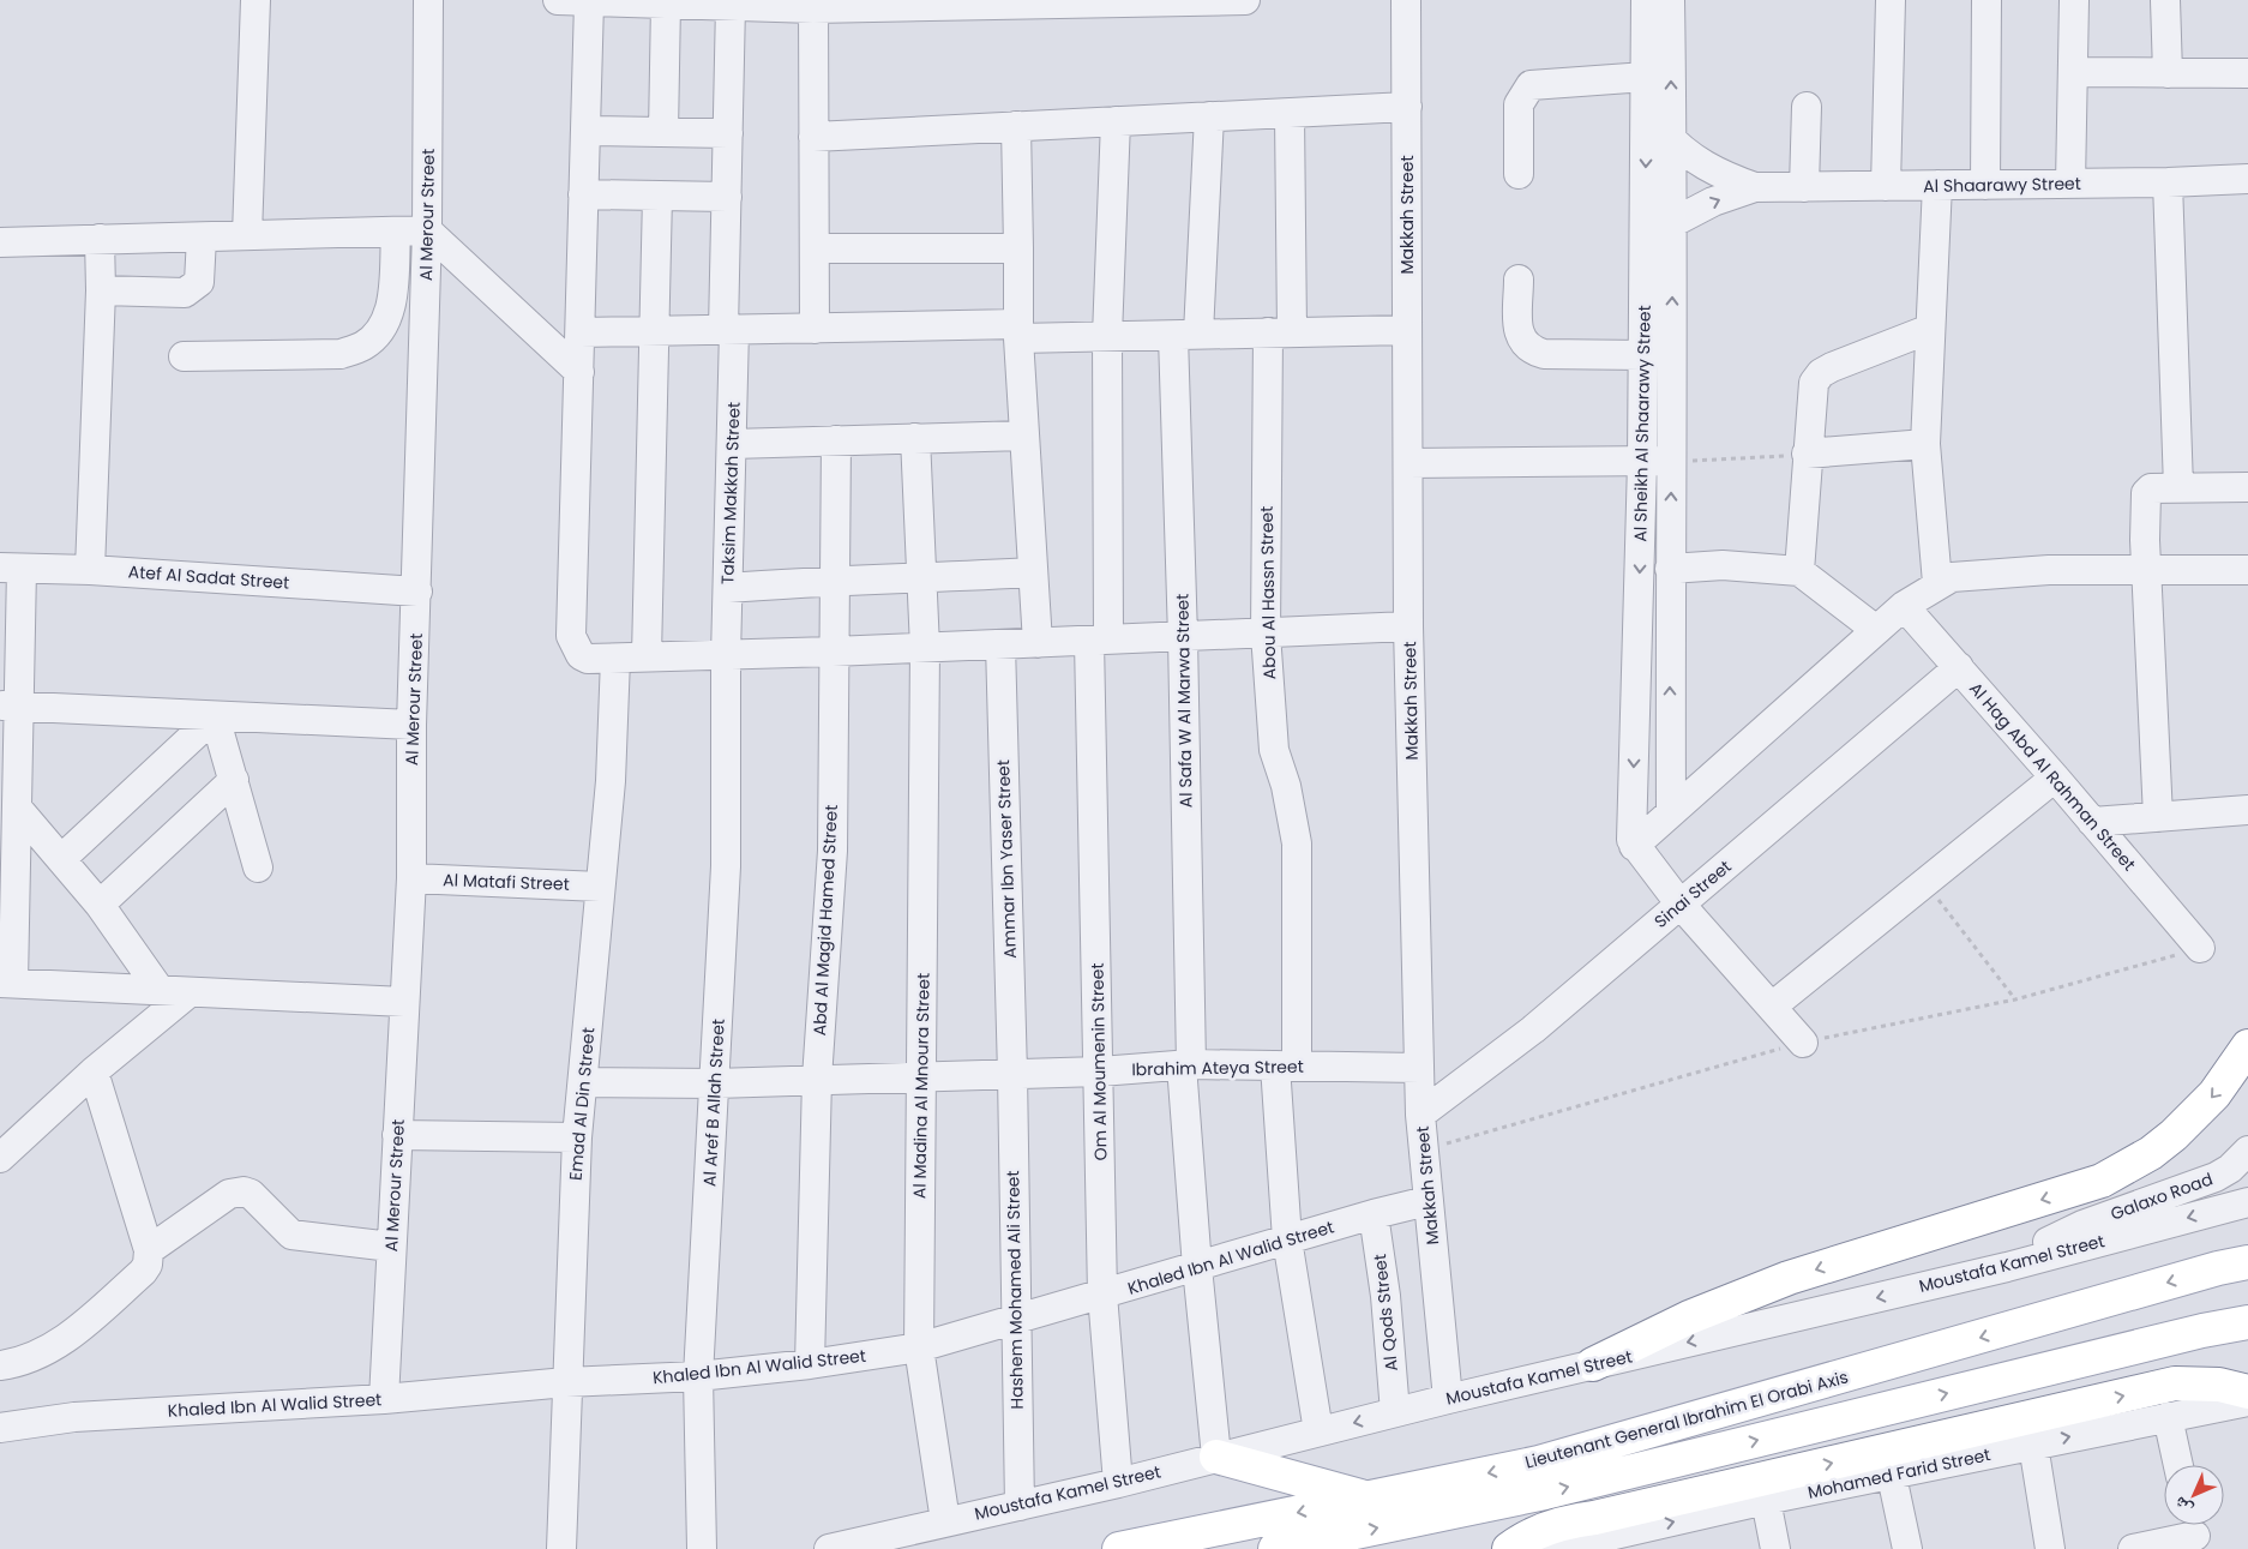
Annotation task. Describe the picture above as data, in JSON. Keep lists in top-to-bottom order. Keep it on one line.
{"streets":{"main road":["Lieutenant General Ibrahim El Orabi Axis"],"street":["Al Shaarawy Street","Al Merour Street","Makkah Street","Al Sheikh Al Shaarawy Street","Taksim Makkah Street","Atef Al Sadat Street","Abou Al Hassn Street","Al Safa W Al Marwa Street","Al Hag Abd Al Rahman Street","Ammar Ibn Yaser Street","Al Matafi Street","Sinai Street","Abd Al Magid Hamed Street","Om Al Moumenin Street","Ibrahim Ateya Street","Al Madina Al Mnoura Street","Al Aref B Allah Street","Emad Al Din Street","Galaxo Road","Khaled Ibn Al Walid Street","Moustafa Kamel Street","Hashem Mohamed Ali Street","Al Qods Street","Mohamed Farid Street"]},"crossings":[["Al Shaarawy Street","Al Sheikh Al Shaarawy Street"],["Al Merour Street","Atef Al Sadat Street"],["Al Merour Street","Al Matafi Street"],["Al Merour Street","Khaled Ibn Al Walid Street"],["Makkah Street","Sinai Street"],["Makkah Street","Ibrahim Ateya Street"],["Makkah Street","Khaled Ibn Al Walid Street"],["Makkah Street","Moustafa Kamel Street"],["Taksim Makkah Street","Al Aref B Allah Street"],["Abou Al Hassn Street","Ibrahim Ateya Street"],["Abou Al Hassn Street","Khaled Ibn Al Walid Street"],["Abou Al Hassn Street","Moustafa Kamel Street"],["Al Safa W Al Marwa Street","Ibrahim Ateya Street"],["Al Safa W Al Marwa Street","Khaled Ibn Al Walid Street"],["Al Safa W Al Marwa Street","Moustafa Kamel Street"],["Al Hag Abd Al Rahman Street","Sinai Street"],["Ammar Ibn Yaser Street","Ibrahim Ateya Street"],["Ammar Ibn Yaser Street","Hashem Mohamed Ali Street"],["Al Matafi Street","Emad Al Din Street"],["Abd Al Magid Hamed Street","Ibrahim Ateya Street"],["Abd Al Magid Hamed Street","Khaled Ibn Al Walid Street"],["Om Al Moumenin Street","Ibrahim Ateya Street"],["Om Al Moumenin Street","Khaled Ibn Al Walid Street"],["Om Al Moumenin Street","Moustafa Kamel Street"],["Ibrahim Ateya Street","Al Madina Al Mnoura Street"],["Ibrahim Ateya Street","Al Aref B Allah Street"],["Ibrahim Ateya Street","Emad Al Din Street"],["Ibrahim Ateya Street","Hashem Mohamed Ali Street"],["Al Madina Al Mnoura Street","Khaled Ibn Al Walid Street"],["Al Madina Al Mnoura Street","Moustafa Kamel Street"],["Al Aref B Allah Street","Khaled Ibn Al Walid Street"],["Emad Al Din Street","Khaled Ibn Al Walid Street"],["Galaxo Road","Moustafa Kamel Street"],["Khaled Ibn Al Walid Street","Hashem Mohamed Ali Street"],["Khaled Ibn Al Walid Street","Al Qods Street"],["Moustafa Kamel Street","Hashem Mohamed Ali Street"],["Moustafa Kamel Street","Al Qods Street"]],"one_way":["Moustafa Kamel Street","Mohamed Farid Street"],"north":"bottom left"}
